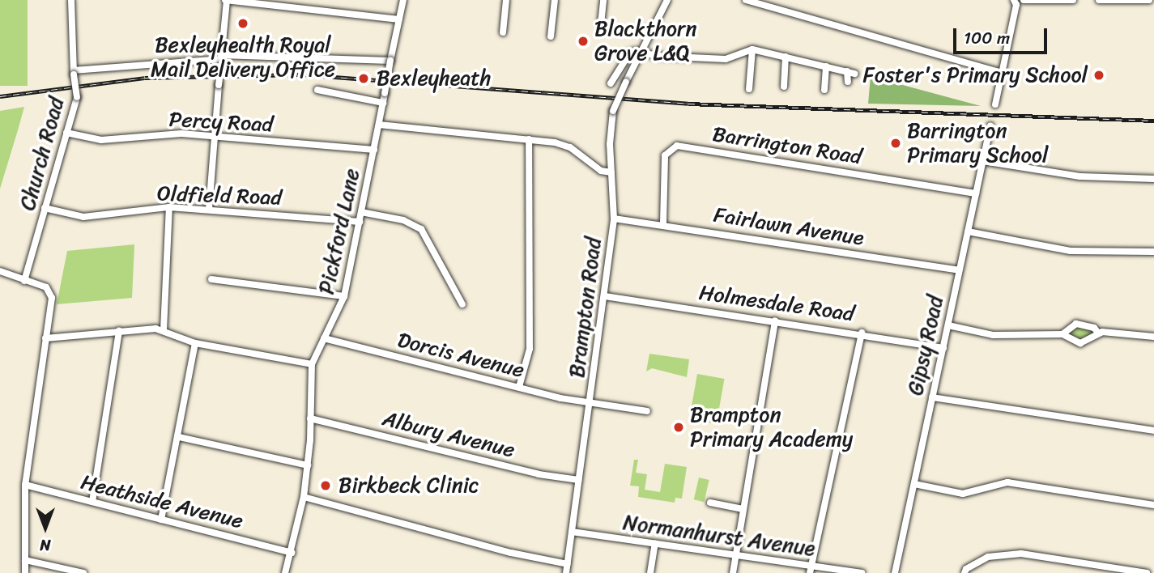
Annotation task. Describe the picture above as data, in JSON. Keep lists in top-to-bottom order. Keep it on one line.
{"streets":{"street":["Percy Road","Barrington Road","Church Road","Oldfield Road","Fairlawn Avenue","Pickford Lane","Holmesdale Road","Brampton Road","Gipsy Road","Dorcis Avenue","Albury Avenue","Heathside Avenue","Normanhurst Avenue"]},"crossings":[["Percy Road","Church Road"],["Percy Road","Pickford Lane"],["Barrington Road","Fairlawn Avenue"],["Barrington Road","Gipsy Road"],["Church Road","Oldfield Road"],["Oldfield Road","Pickford Lane"],["Fairlawn Avenue","Brampton Road"],["Fairlawn Avenue","Gipsy Road"],["Pickford Lane","Dorcis Avenue"],["Pickford Lane","Albury Avenue"],["Pickford Lane","Heathside Avenue"],["Holmesdale Road","Brampton Road"],["Holmesdale Road","Gipsy Road"],["Brampton Road","Dorcis Avenue"],["Brampton Road","Albury Avenue"],["Brampton Road","Normanhurst Avenue"]],"places":["Bexleyhealth Royal Mail Delivery Office","Blackthorn Grove L&Q","Foster's Primary School","Bexleyheath","Barrington Primary School","Brampton Primary Academy","Birkbeck Clinic"],"scale_bar":"100 m","north":"bottom"}
